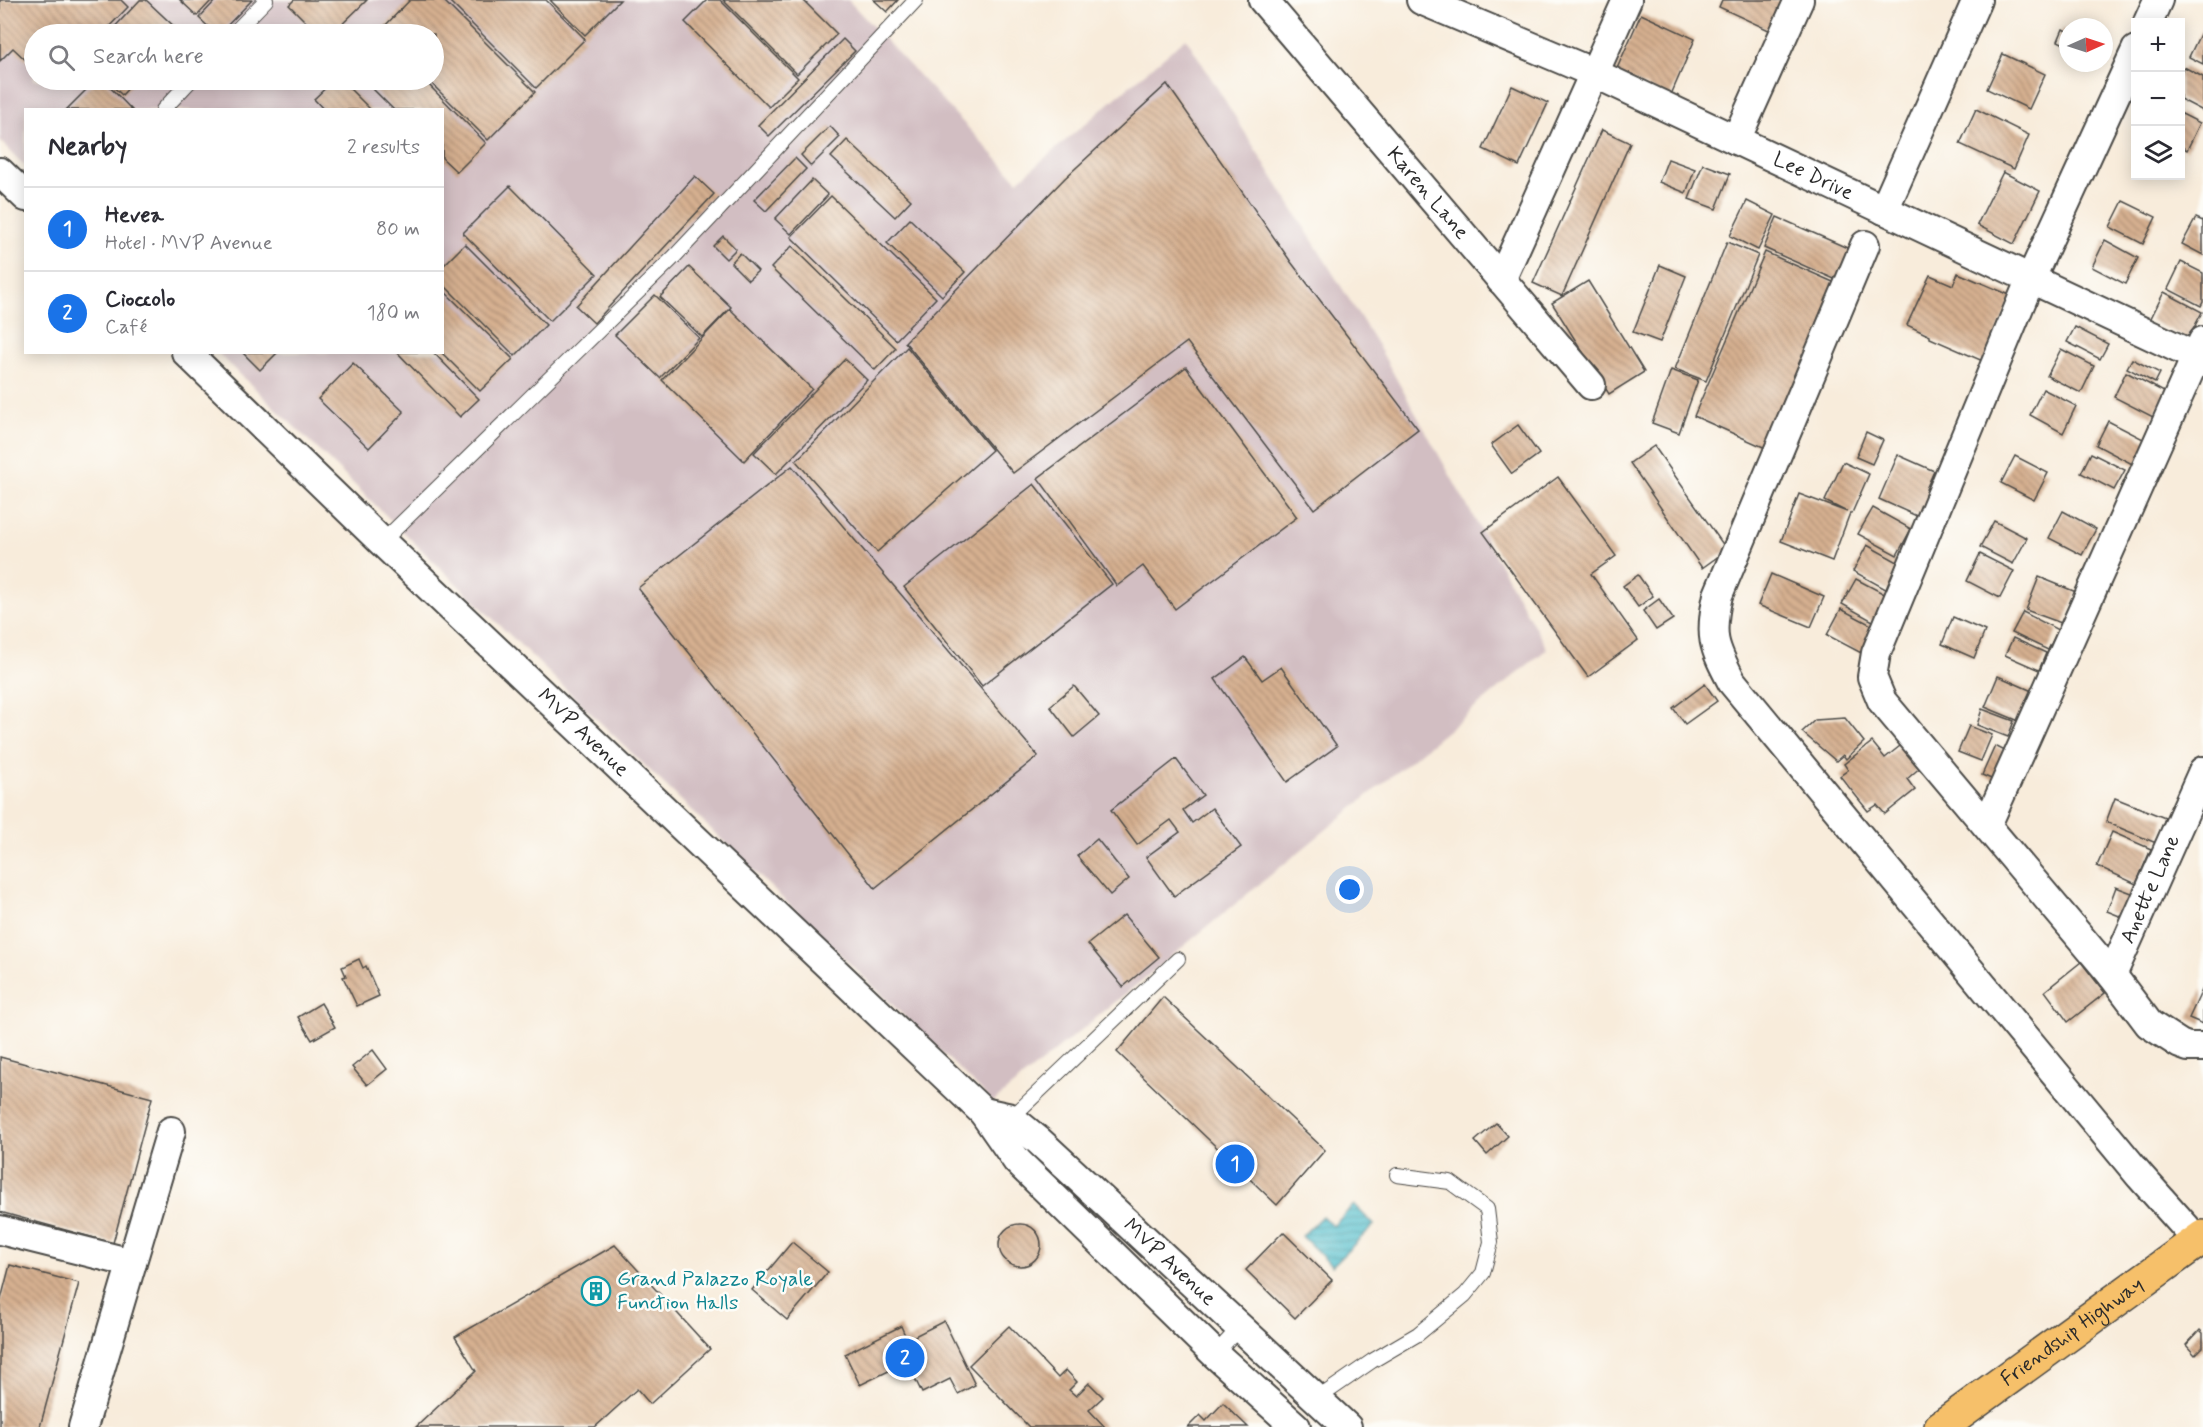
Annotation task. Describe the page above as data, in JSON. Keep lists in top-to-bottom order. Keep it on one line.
{"streets":{"main road":["Friendship Highway"],"street":["Lee Drive","Karen Lane","MVP Avenue","Anette Lane"]},"places":{"building":["Grand Palazzo Royale Function Halls"]},"north":"right","page":{"map_buttons":["+","−"],"search":"Search here","heading":["Nearby","2 results"],"list":[{"mark":"1","name":"Hevea","note":"Hotel · MVP Avenue","value":"80 m"},{"mark":"2","name":"Cioccolo","note":"Café","value":"180 m"}],"pins":["1","2"]}}
